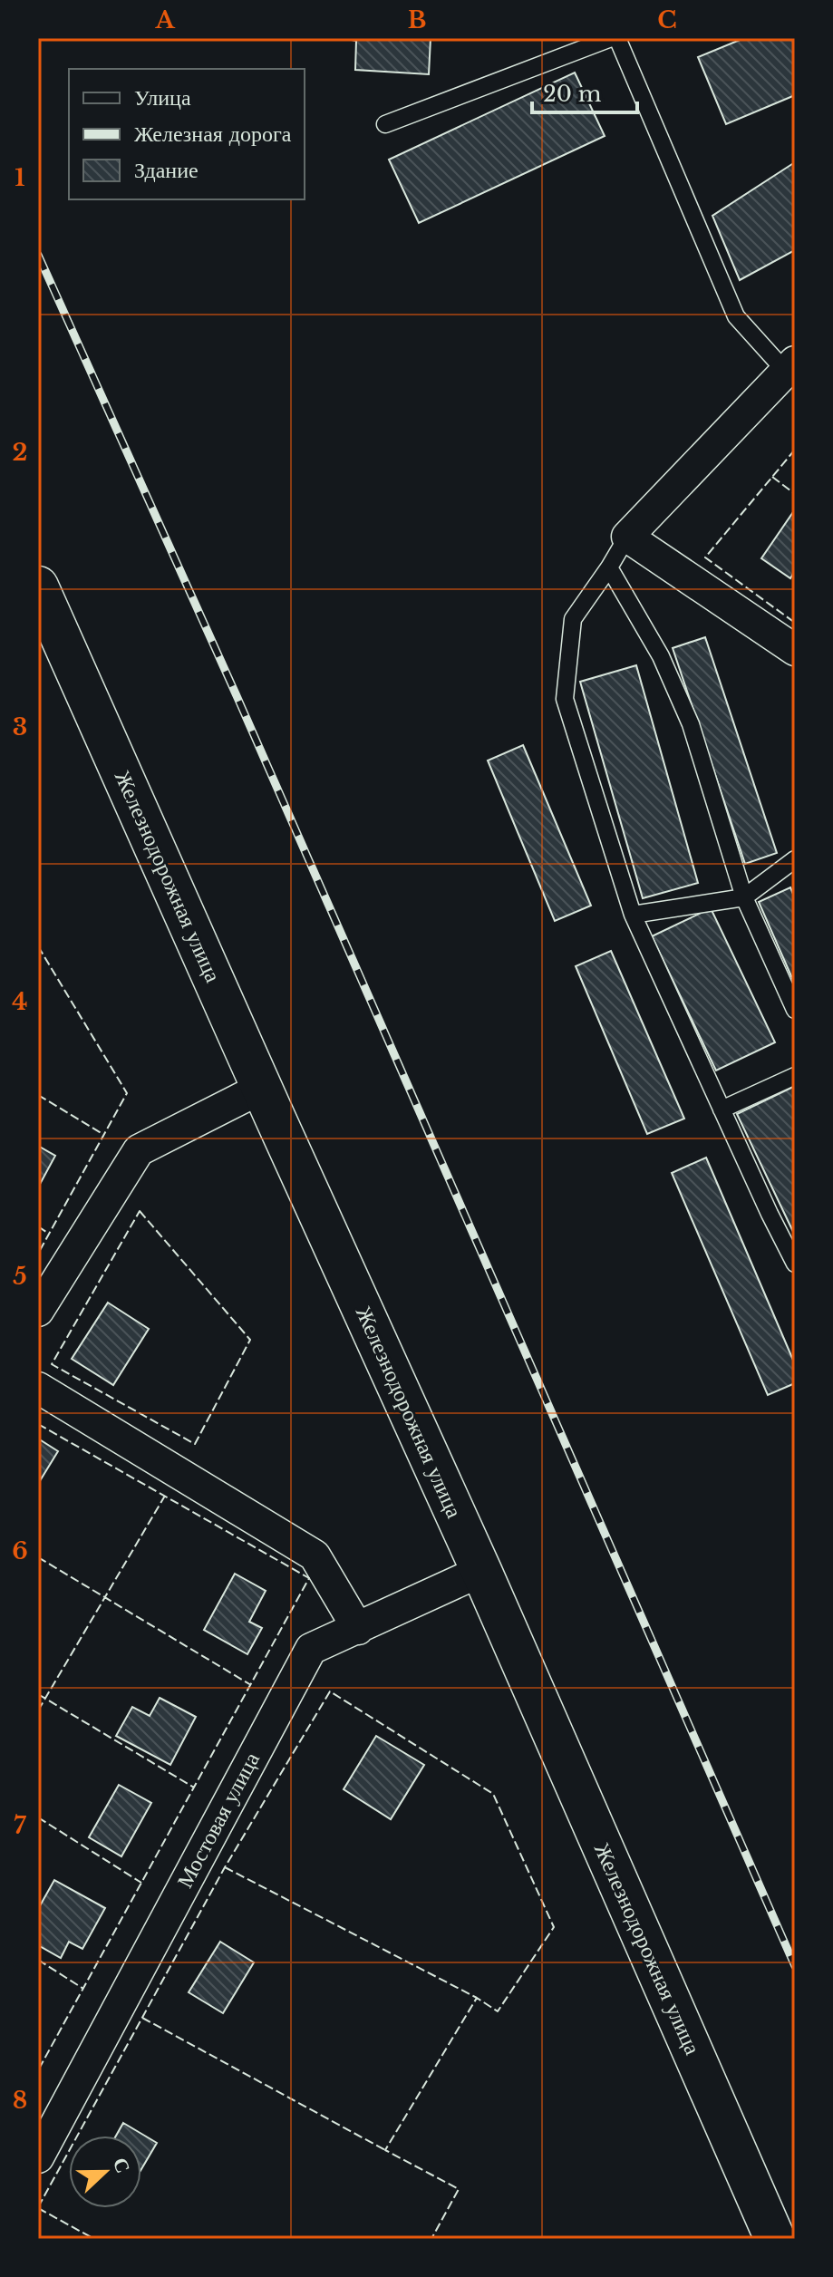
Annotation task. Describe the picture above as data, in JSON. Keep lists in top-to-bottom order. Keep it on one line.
{"streets":{"street":["Железнодорожная улица","Мостовая улица"]},"crossings":[["Железнодорожная улица","Мостовая улица"]],"legend":["Улица","Железная дорога","Здание"],"scale_bar":"20 m","north":"right","grid":{"columns":["A","B","C"],"rows":["1","2","3","4","5","6","7","8"]}}
